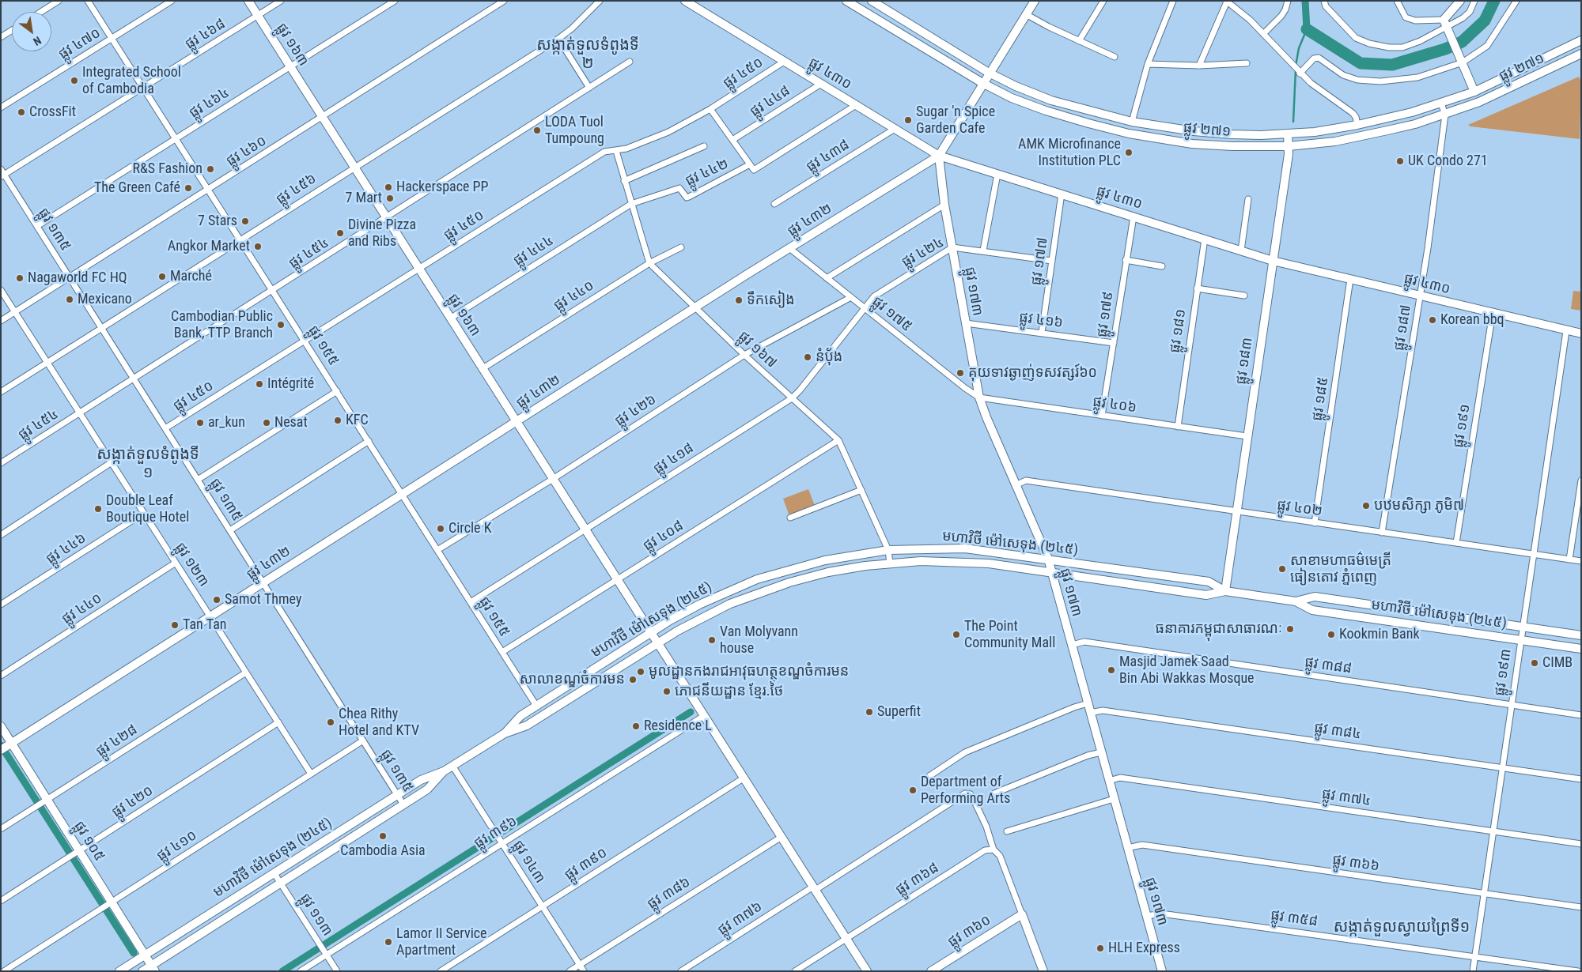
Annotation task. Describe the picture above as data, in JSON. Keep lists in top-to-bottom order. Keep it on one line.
{"streets":{"street":["ផ្លូវ ៤៦៨","ផ្លូវ ៤៧០","ផ្លូវ ១៦៣","ផ្លូវ ២៧១","ផ្លូវ ៤៥០","ផ្លូវ ៤៣០","ផ្លូវ ៤៤៨","ផ្លូវ ៤៦៤","ផ្លូវ ៤៦០","ផ្លូវ ៤៣៨","ផ្លូវ ៤៤២","ផ្លូវ ៤៥៦","ផ្លូវ ៤៣២","ផ្លូវ ១៣៥","ផ្លូវ ៤៤៤","ផ្លូវ ៤២៤","ផ្លូវ ៤៥៤","ផ្លូវ ១៧៧","ផ្លូវ ១៧៣","ផ្លូវ ៤៤០","ផ្លូវ ១៧៥","ផ្លូវ ១៧៩","ផ្លូវ ៤១៦","ផ្លូវ ១៨៧","ផ្លូវ ១៨១","ផ្លូវ ១៥៥","ផ្លូវ ១៦៧","ផ្លូវ ១៨៣","ផ្លូវ ១៨៥","ផ្លូវ ៤០៦","ផ្លូវ ៤២៦","ផ្លូវ ១៩១","ផ្លូវ ៤១៨","ផ្លូវ ៤០២","ផ្លូវ ៤០៨","មហាវិថី ម៉ៅសេទុង (២៤៥)","ផ្លូវ ៤៤៦","ផ្លូវ ១២៣","ផ្លូវ ៣៨៨","ផ្លូវ ១៩៣","ផ្លូវ ៣៨៤","ផ្លូវ ៤២៨","ផ្លូវ ៣៧៤","ផ្លូវ ៤២០","ផ្លូវ ៣៩៦","ផ្លូវ ១០៥","ផ្លូវ ៤១០","ផ្លូវ ១៤៣","ផ្លូវ ៣៦៦","ផ្លូវ ៣៩០","ផ្លូវ ៣៦៨","ផ្លូវ ៣៨៦","ផ្លូវ ១១៣","ផ្លូវ ៣៧៦","ផ្លូវ ៣៥៨","ផ្លូវ ៣៦០"]},"crossings":[["ផ្លូវ ៤៦៨","ផ្លូវ ១៦៣"],["ផ្លូវ ៤៦៨","ផ្លូវ ១៣៥"],["ផ្លូវ ៤៦៨","ផ្លូវ ១៥៥"],["ផ្លូវ ៤៧០","ផ្លូវ ១៥៥"],["ផ្លូវ ១៦៣","ផ្លូវ ៤៥០"],["ផ្លូវ ១៦៣","ផ្លូវ ៤៦៤"],["ផ្លូវ ១៦៣","ផ្លូវ ៤៦០"],["ផ្លូវ ១៦៣","ផ្លូវ ៤៥៦"],["ផ្លូវ ១៦៣","ផ្លូវ ៤៣២"],["ផ្លូវ ១៦៣","ផ្លូវ ៤៤៤"],["ផ្លូវ ១៦៣","ផ្លូវ ៤៥៤"],["ផ្លូវ ១៦៣","ផ្លូវ ៤៤០"],["ផ្លូវ ១៦៣","ផ្លូវ ៤២៦"],["ផ្លូវ ១៦៣","ផ្លូវ ៤១៨"],["ផ្លូវ ១៦៣","ផ្លូវ ៤០៨"],["ផ្លូវ ១៦៣","មហាវិថី ម៉ៅសេទុង (២៤៥)"],["ផ្លូវ ១៦៣","ផ្លូវ ៣៩៦"],["ផ្លូវ ១៦៣","ផ្លូវ ៣៩០"],["ផ្លូវ ១៦៣","ផ្លូវ ៣៦៨"],["ផ្លូវ ១៦៣","ផ្លូវ ៣៨៦"],["ផ្លូវ ១៦៣","ផ្លូវ ៣៧៦"],["ផ្លូវ ២៧១","ផ្លូវ ៤៣២"],["ផ្លូវ ២៧១","ផ្លូវ ១៨៧"],["ផ្លូវ ២៧១","ផ្លូវ ១៨៣"],["ផ្លូវ ៤៥០","ផ្លូវ ៤៣០"],["ផ្លូវ ៤៥០","ផ្លូវ ១៣៥"],["ផ្លូវ ៤៥០","ផ្លូវ ១៥៥"],["ផ្លូវ ៤៥០","ផ្លូវ ១៦៧"],["ផ្លូវ ៤៣០","ផ្លូវ ៤៤៨"],["ផ្លូវ ៤៣០","ផ្លូវ ៤៣៨"],["ផ្លូវ ៤៣០","ផ្លូវ ៤៤២"],["ផ្លូវ ៤៣០","ផ្លូវ ៤៣២"],["ផ្លូវ ៤៣០","ផ្លូវ ១៧៧"],["ផ្លូវ ៤៣០","ផ្លូវ ១៧៣"],["ផ្លូវ ៤៣០","ផ្លូវ ១៧៩"],["ផ្លូវ ៤៣០","ផ្លូវ ១៨៧"],["ផ្លូវ ៤៣០","ផ្លូវ ១៨១"],["ផ្លូវ ៤៣០","ផ្លូវ ១៨៣"],["ផ្លូវ ៤៣០","ផ្លូវ ១៨៥"],["ផ្លូវ ៤៣០","ផ្លូវ ១៩១"],["ផ្លូវ ៤៣០","ផ្លូវ ១៩៣"],["ផ្លូវ ៤៦៤","ផ្លូវ ១៣៥"],["ផ្លូវ ៤៦៤","ផ្លូវ ១៥៥"],["ផ្លូវ ៤៦០","ផ្លូវ ១៣៥"],["ផ្លូវ ៤៦០","ផ្លូវ ១៥៥"],["ផ្លូវ ៤៦០","ផ្លូវ ១២៣"],["ផ្លូវ ៤៤២","ផ្លូវ ៤៤៤"],["ផ្លូវ ៤៤២","ផ្លូវ ១៦៧"],["ផ្លូវ ៤៥៦","ផ្លូវ ១៣៥"],["ផ្លូវ ៤៥៦","ផ្លូវ ១៥៥"],["ផ្លូវ ៤៥៦","ផ្លូវ ១២៣"],["ផ្លូវ ៤៣២","ផ្លូវ ១៣៥"],["ផ្លូវ ៤៣២","ផ្លូវ ១៧៣"],["ផ្លូវ ៤៣២","ផ្លូវ ១៧៥"],["ផ្លូវ ៤៣២","ផ្លូវ ១៥៥"],["ផ្លូវ ៤៣២","ផ្លូវ ១៦៧"],["ផ្លូវ ៤៣២","ផ្លូវ ១២៣"],["ផ្លូវ ៤៣២","ផ្លូវ ១០៥"],["ផ្លូវ ១៣៥","ផ្លូវ ៤៥៤"],["ផ្លូវ ១៣៥","មហាវិថី ម៉ៅសេទុង (២៤៥)"],["ផ្លូវ ១៣៥","ផ្លូវ ៤១០"],["ផ្លូវ ៤៤៤","ផ្លូវ ១៦៧"],["ផ្លូវ ៤២៤","ផ្លូវ ១៧៧"],["ផ្លូវ ៤២៤","ផ្លូវ ១៧៣"],["ផ្លូវ ៤២៤","ផ្លូវ ១៧៥"],["ផ្លូវ ៤២៤","ផ្លូវ ៤១៨"],["ផ្លូវ ៤៥៤","ផ្លូវ ១៥៥"],["ផ្លូវ ៤៥៤","ផ្លូវ ១២៣"],["ផ្លូវ ១៧៧","ផ្លូវ ៤១៦"],["ផ្លូវ ១៧៣","ផ្លូវ ១៧៥"],["ផ្លូវ ១៧៣","ផ្លូវ ៤១៦"],["ផ្លូវ ១៧៣","ផ្លូវ ៤០៦"],["ផ្លូវ ១៧៣","ផ្លូវ ៤០២"],["ផ្លូវ ១៧៣","មហាវិថី ម៉ៅសេទុង (២៤៥)"],["ផ្លូវ ១៧៣","ផ្លូវ ៣៨៨"],["ផ្លូវ ១៧៣","ផ្លូវ ៣៨៤"],["ផ្លូវ ១៧៣","ផ្លូវ ៣៧៤"],["ផ្លូវ ១៧៣","ផ្លូវ ៣៦៦"],["ផ្លូវ ១៧៣","ផ្លូវ ៣៥៨"],["ផ្លូវ ៤៤០","ផ្លូវ ១៦៧"],["ផ្លូវ ៤៤០","ផ្លូវ ១២៣"],["ផ្លូវ ១៧៥","ផ្លូវ ៤០៦"],["ផ្លូវ ១៧៥","ផ្លូវ ៤២៦"],["ផ្លូវ ១៧៥","ផ្លូវ ៤១៨"],["ផ្លូវ ១៧៩","ផ្លូវ ៤១៦"],["ផ្លូវ ១៧៩","ផ្លូវ ៤០៦"],["ផ្លូវ ១៨៧","ផ្លូវ ៤០២"],["ផ្លូវ ១៨១","ផ្លូវ ៤០៦"],["ផ្លូវ ១៥៥","ផ្លូវ ៤២៦"],["ផ្លូវ ១៥៥","ផ្លូវ ៤១៨"],["ផ្លូវ ១៥៥","ផ្លូវ ៤០៨"],["ផ្លូវ ១៥៥","មហាវិថី ម៉ៅសេទុង (២៤៥)"],["ផ្លូវ ១៦៧","ផ្លូវ ៤២៦"],["ផ្លូវ ១៦៧","ផ្លូវ ៤១៨"],["ផ្លូវ ១៦៧","ផ្លូវ ៤០៨"],["ផ្លូវ ១៦៧","មហាវិថី ម៉ៅសេទុង (២៤៥)"],["ផ្លូវ ១៨៣","ផ្លូវ ៤០៦"],["ផ្លូវ ១៨៣","ផ្លូវ ៤០២"],["ផ្លូវ ១៨៣","មហាវិថី ម៉ៅសេទុង (២៤៥)"],["ផ្លូវ ១៨៥","ផ្លូវ ៤០២"],["ផ្លូវ ១៩១","ផ្លូវ ៤០២"],["ផ្លូវ ៤០២","ផ្លូវ ១៩៣"],["មហាវិថី ម៉ៅសេទុង (២៤៥)","ផ្លូវ ១៩៣"],["មហាវិថី ម៉ៅសេទុង (២៤៥)","ផ្លូវ ១០៥"],["មហាវិថី ម៉ៅសេទុង (២៤៥)","ផ្លូវ ១៤៣"],["មហាវិថី ម៉ៅសេទុង (២៤៥)","ផ្លូវ ១១៣"],["ផ្លូវ ៤៤៦","ផ្លូវ ១២៣"],["ផ្លូវ ១២៣","ផ្លូវ ៤២៨"],["ផ្លូវ ១២៣","ផ្លូវ ៤២០"],["ផ្លូវ ១២៣","ផ្លូវ ៤១០"],["ផ្លូវ ៣៨៨","ផ្លូវ ១៩៣"],["ផ្លូវ ១៩៣","ផ្លូវ ៣៨៤"],["ផ្លូវ ១៩៣","ផ្លូវ ៣៧៤"],["ផ្លូវ ១៩៣","ផ្លូវ ៣៦៦"],["ផ្លូវ ១៩៣","ផ្លូវ ៣៥៨"],["ផ្លូវ ៤២៨","ផ្លូវ ១០៥"],["ផ្លូវ ៤២០","ផ្លូវ ១០៥"],["ផ្លូវ ៣៩៦","ផ្លូវ ១៤៣"],["ផ្លូវ ៣៩៦","ផ្លូវ ១១៣"],["ផ្លូវ ១០៥","ផ្លូវ ៤១០"],["ផ្លូវ ១៤៣","ផ្លូវ ៣៩០"],["ផ្លូវ ១៤៣","ផ្លូវ ៣៨៦"],["ផ្លូវ ៣៦៨","ផ្លូវ ៣៧៦"]],"districts":["សង្កាត់ទួលទំពូងទី ២","សង្កាត់ទួលទំពូងទី ១","សង្កាត់ទួលស្វាយព្រៃទី១"],"places":["Integrated School of Cambodia","CrossFit","Sugar 'n Spice Garden Cafe","LODA Tuol Tumpoung","AMK Microfinance Institution PLC","UK Condo 271","R&S Fashion","Hackerspace PP","The Green Café","7 Mart","7 Stars","Divine Pizza and Ribs","Angkor Market","Marché","Nagaworld FC HQ","Mexicano","ទឹកសៀង","Korean bbq","Cambodian Public Bank, TTP Branch","នំប៉័ង","គុយទាវឆ្ងាញ់ទសវត្សរ៍៦០","Intégrité","KFC","ar_kun","Nesat","បឋមសិក្សា ភូមិ៧","Double Leaf Boutique Hotel","Circle K","សាខាមហាធម៌មេត្រី ធៀនតោវ ភ្នំពេញ","Samot Thmey","Tan Tan","ធនាគារកម្ពុជាសាធារណៈ","The Point Community Mall","Kookmin Bank","Van Molyvann house","CIMB","Masjid Jamek Saad Bin Abi Wakkas Mosque","មូលដ្ឋានកងរាជអាវុធហត្ថុខណ្ឌចំការមន","សាលាខណ្ឌចំការមន","ភោជនីយដ្ឋាន ខ្មែរ.ថៃ","Superfit","Chea Rithy Hotel and KTV","Residence L","Department of Performing Arts","Cambodia Asia","Lamor II Service Apartment","HLH Express"],"north":"bottom right"}
